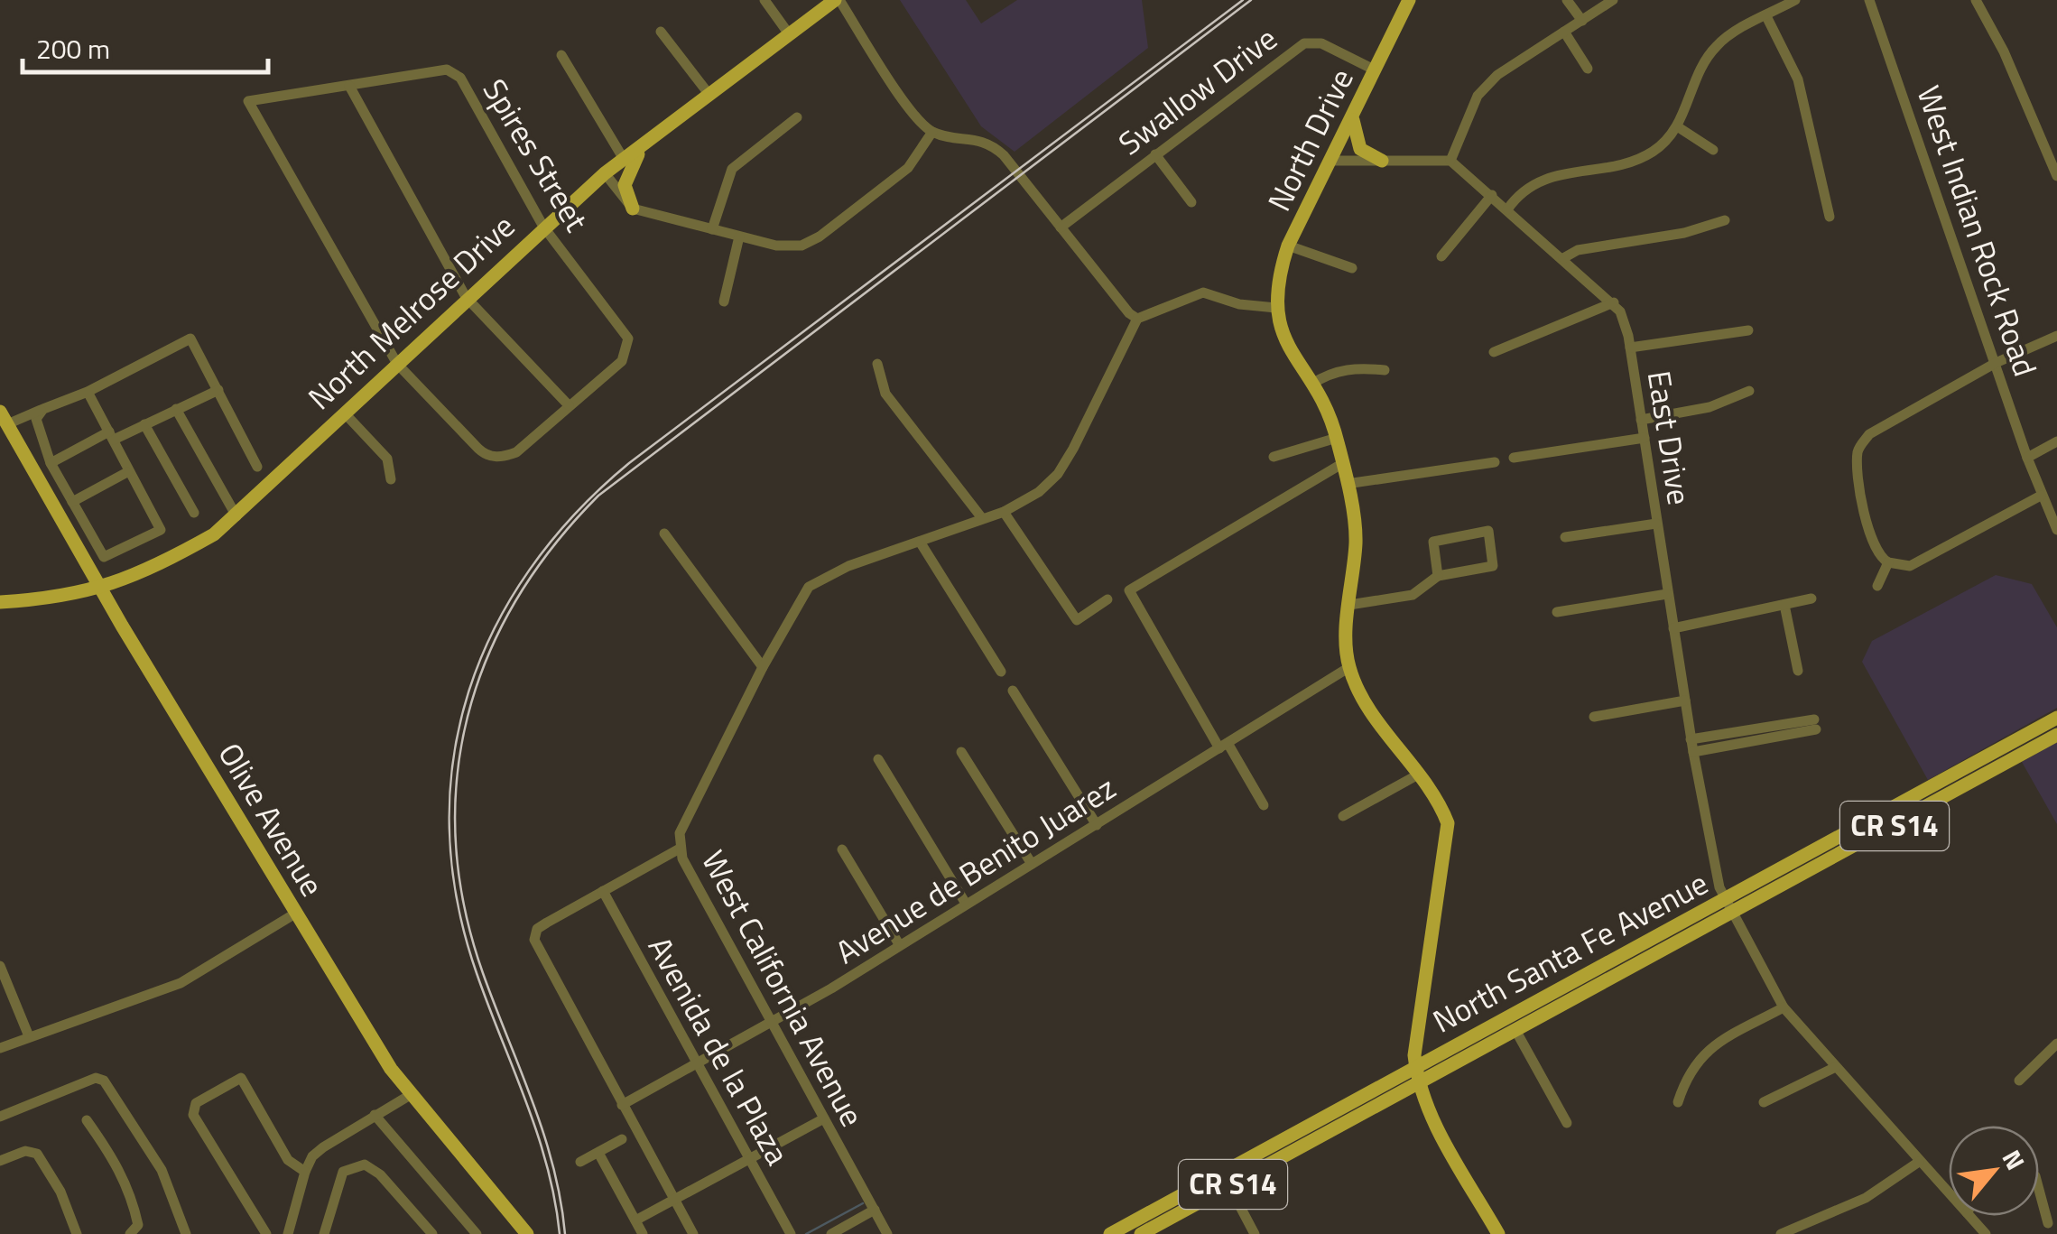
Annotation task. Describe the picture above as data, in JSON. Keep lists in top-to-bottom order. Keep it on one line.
{"streets":{"main road":["North Drive","North Melrose Drive","Olive Avenue","CR S14","North Santa Fe Avenue"],"street":["Swallow Drive","Spires Street","West Indian Rock Road","East Drive","Avenue de Benito Juarez","West California Avenue","Avenida de la Plaza"]},"crossings":[["Swallow Drive","North Drive"],["Spires Street","North Melrose Drive"],["North Melrose Drive","Olive Avenue"],["East Drive","North Santa Fe Avenue"],["Avenue de Benito Juarez","West California Avenue"],["Avenue de Benito Juarez","Avenida de la Plaza"]],"scale_bar":"200 m","north":"top right"}
